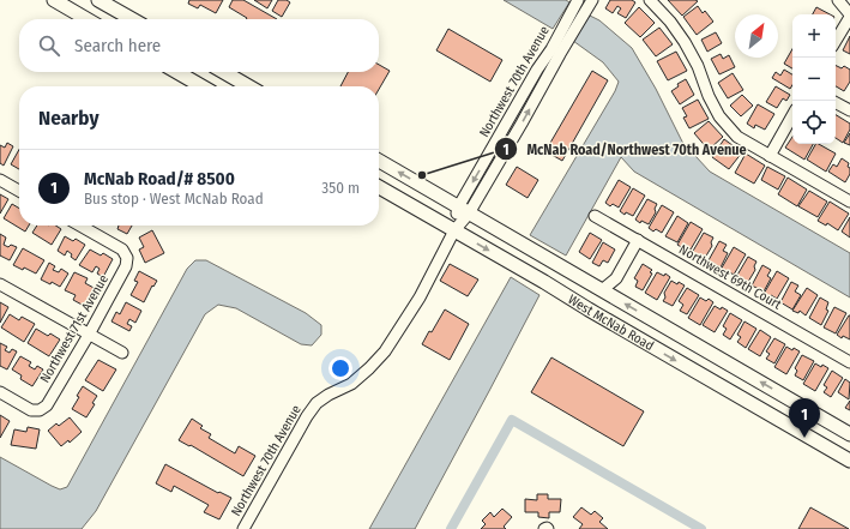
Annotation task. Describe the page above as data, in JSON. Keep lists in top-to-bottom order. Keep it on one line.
{"streets":{"main road":["West McNab Road"],"street":["Northwest 70th Avenue","Northwest 69th Court","Northwest 71st Avenue"]},"crossings":[["Northwest 70th Avenue","West McNab Road"]],"places":["McNab Road/Northwest 70th Avenue"],"north":"top right","page":{"map_buttons":["+","−"],"search":"Search here","heading":"Nearby","list":[{"mark":"1","name":"McNab Road/# 8500","note":"Bus stop · West McNab Road","value":"350 m"}],"pins":"1"}}
